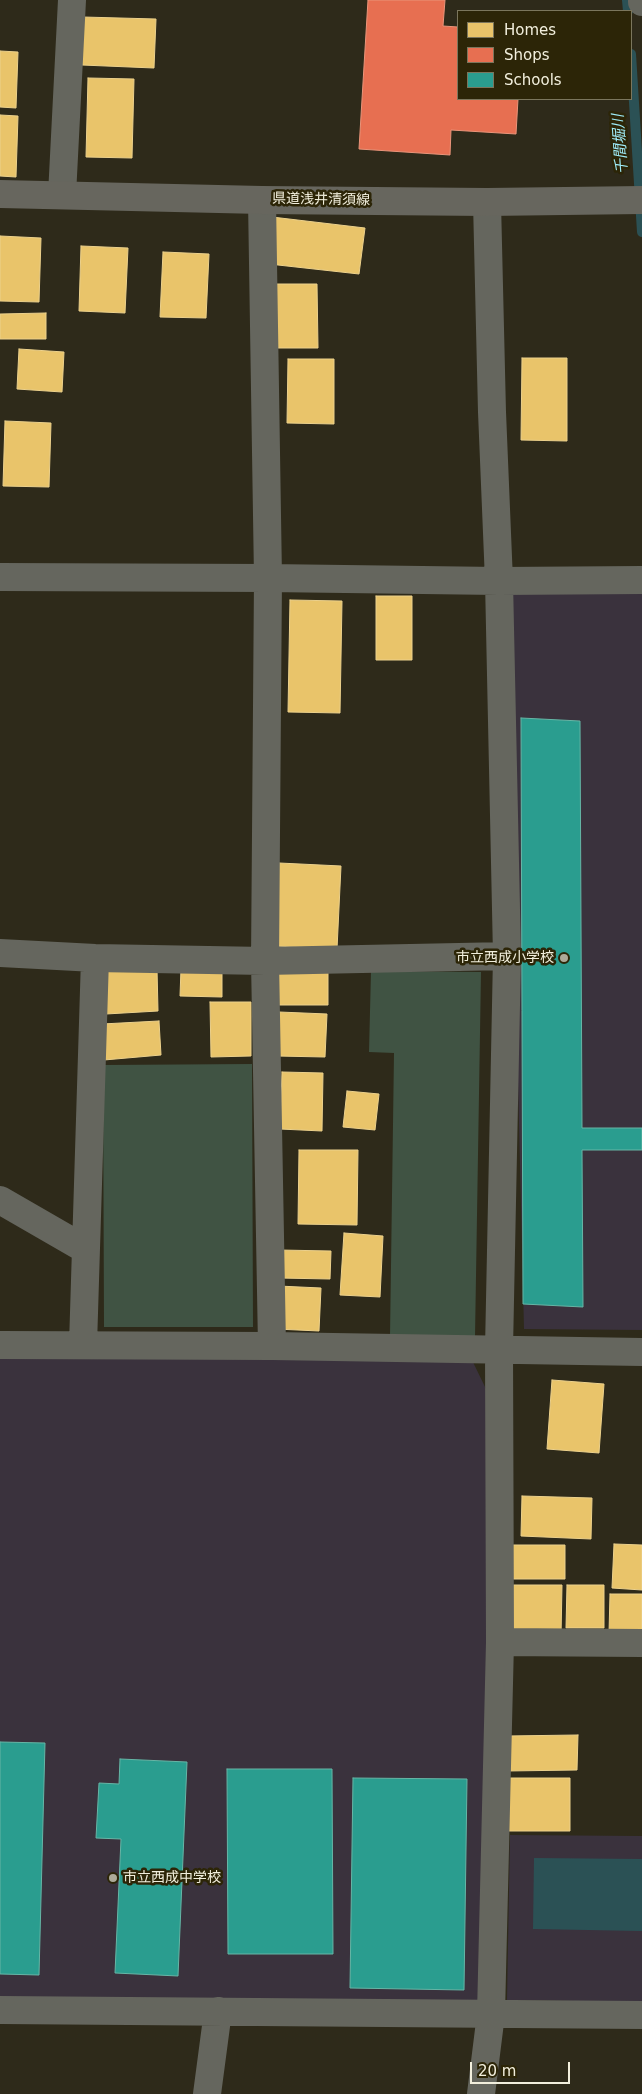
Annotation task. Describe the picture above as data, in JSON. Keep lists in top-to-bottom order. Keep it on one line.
{"streets":{"main road":["県道浅井清須線"]},"water":["千間堀川"],"places":["市立西成小学校","市立西成中学校"],"legend":["Homes","Shops","Schools"],"scale_bar":"20 m"}
